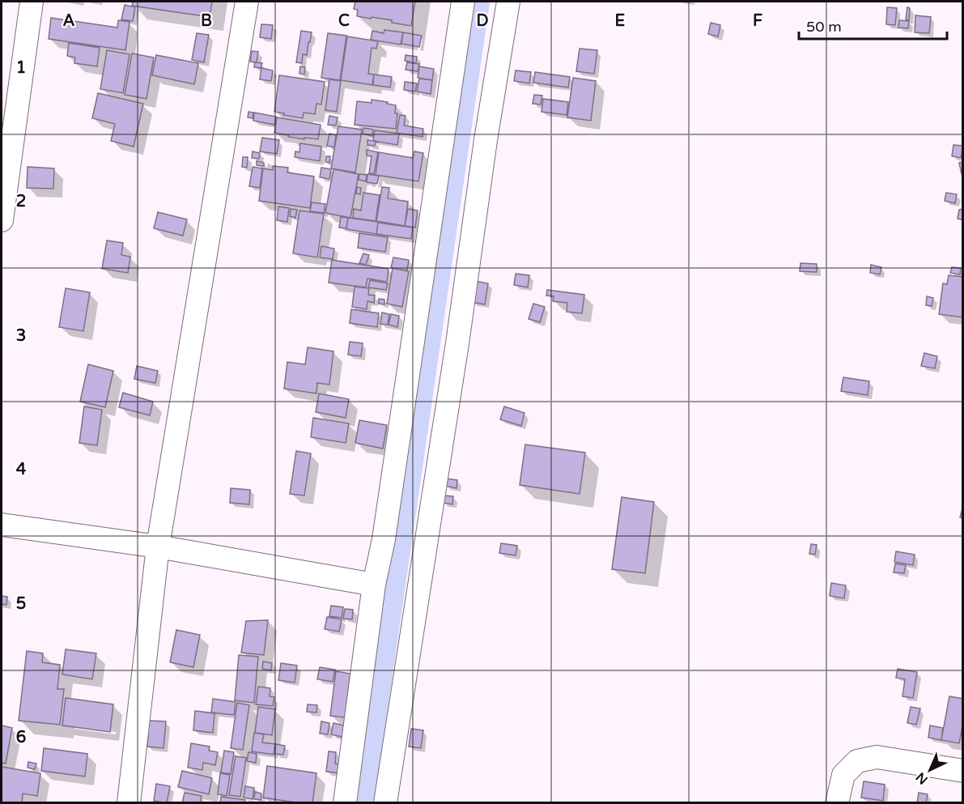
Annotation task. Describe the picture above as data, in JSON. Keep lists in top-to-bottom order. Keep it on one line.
{"scale_bar":"50 m","north":"bottom left","grid":{"columns":["A","B","C","D","E","F"],"rows":["1","2","3","4","5","6"]}}
